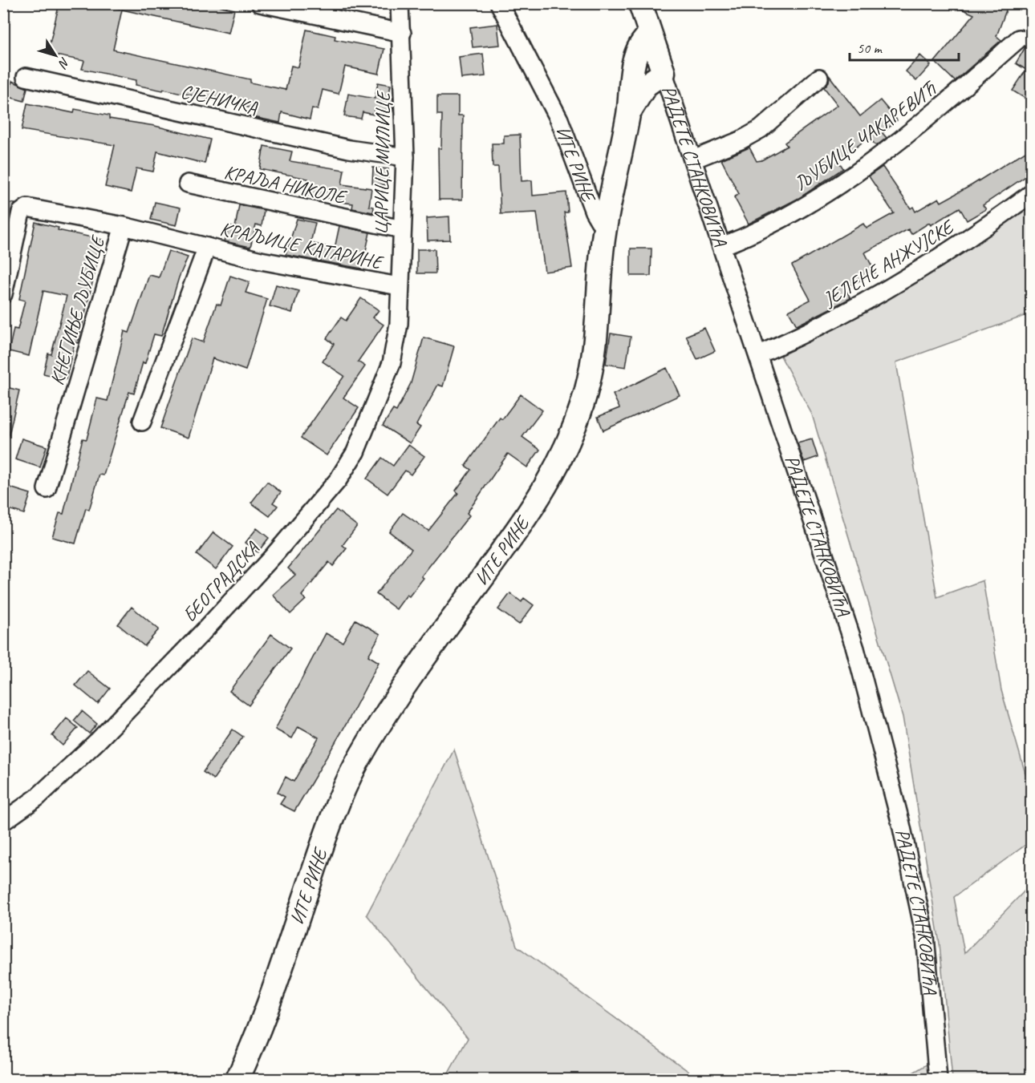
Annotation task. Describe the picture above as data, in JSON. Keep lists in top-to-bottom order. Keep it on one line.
{"streets":{"street":["СЈЕНИЧКА","ЉУБИЦЕ ЧАКАРЕВИЋ","ЦАРИЦЕ МИЛИЦЕ","ИТЕ РИНЕ","РАДЕТЕ СТАНКОВИЋА","КРАЉА НИКОЛЕ","КРАЉИЦЕ КАТАРИНЕ","ЈЕЛЕНЕ АНЖУЈСКЕ","КНЕГИЊЕ ЉУБИЦЕ","БЕОГРАДСКА"]},"crossings":[["СЈЕНИЧКА","ЦАРИЦЕ МИЛИЦЕ"],["ЉУБИЦЕ ЧАКАРЕВИЋ","РАДЕТЕ СТАНКОВИЋА"],["ЦАРИЦЕ МИЛИЦЕ","КРАЉА НИКОЛЕ"],["ЦАРИЦЕ МИЛИЦЕ","КРАЉИЦЕ КАТАРИНЕ"],["ЦАРИЦЕ МИЛИЦЕ","БЕОГРАДСКА"],["РАДЕТЕ СТАНКОВИЋА","ЈЕЛЕНЕ АНЖУЈСКЕ"],["КРАЉИЦЕ КАТАРИНЕ","КНЕГИЊЕ ЉУБИЦЕ"]],"scale_bar":"50 m","north":"bottom right"}
